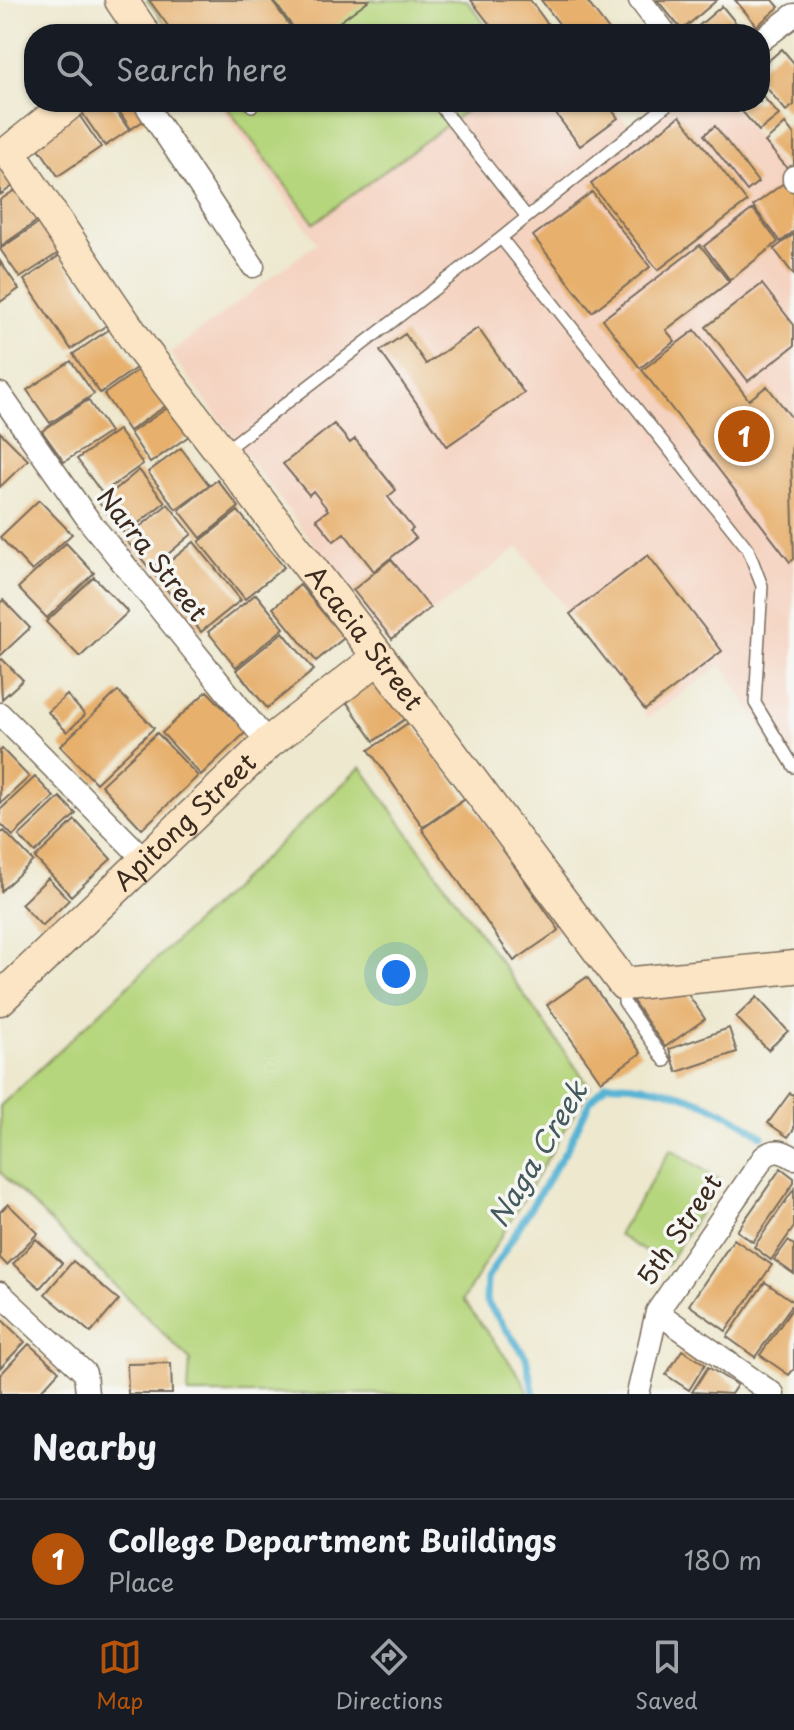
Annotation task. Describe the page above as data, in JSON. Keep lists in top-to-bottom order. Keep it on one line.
{"streets":{"street":["Narra Street","Acacia Street","Apitong Street","5th Street"]},"crossings":[["Narra Street","Apitong Street"],["Acacia Street","Apitong Street"]],"water":["Naga Creek"],"page":{"search":"Search here","pins":"1","heading":"Nearby","list":[{"mark":"1","name":"College Department Buildings","note":"Place","value":"180 m"}],"nav":["Map","Directions","Saved"]}}
